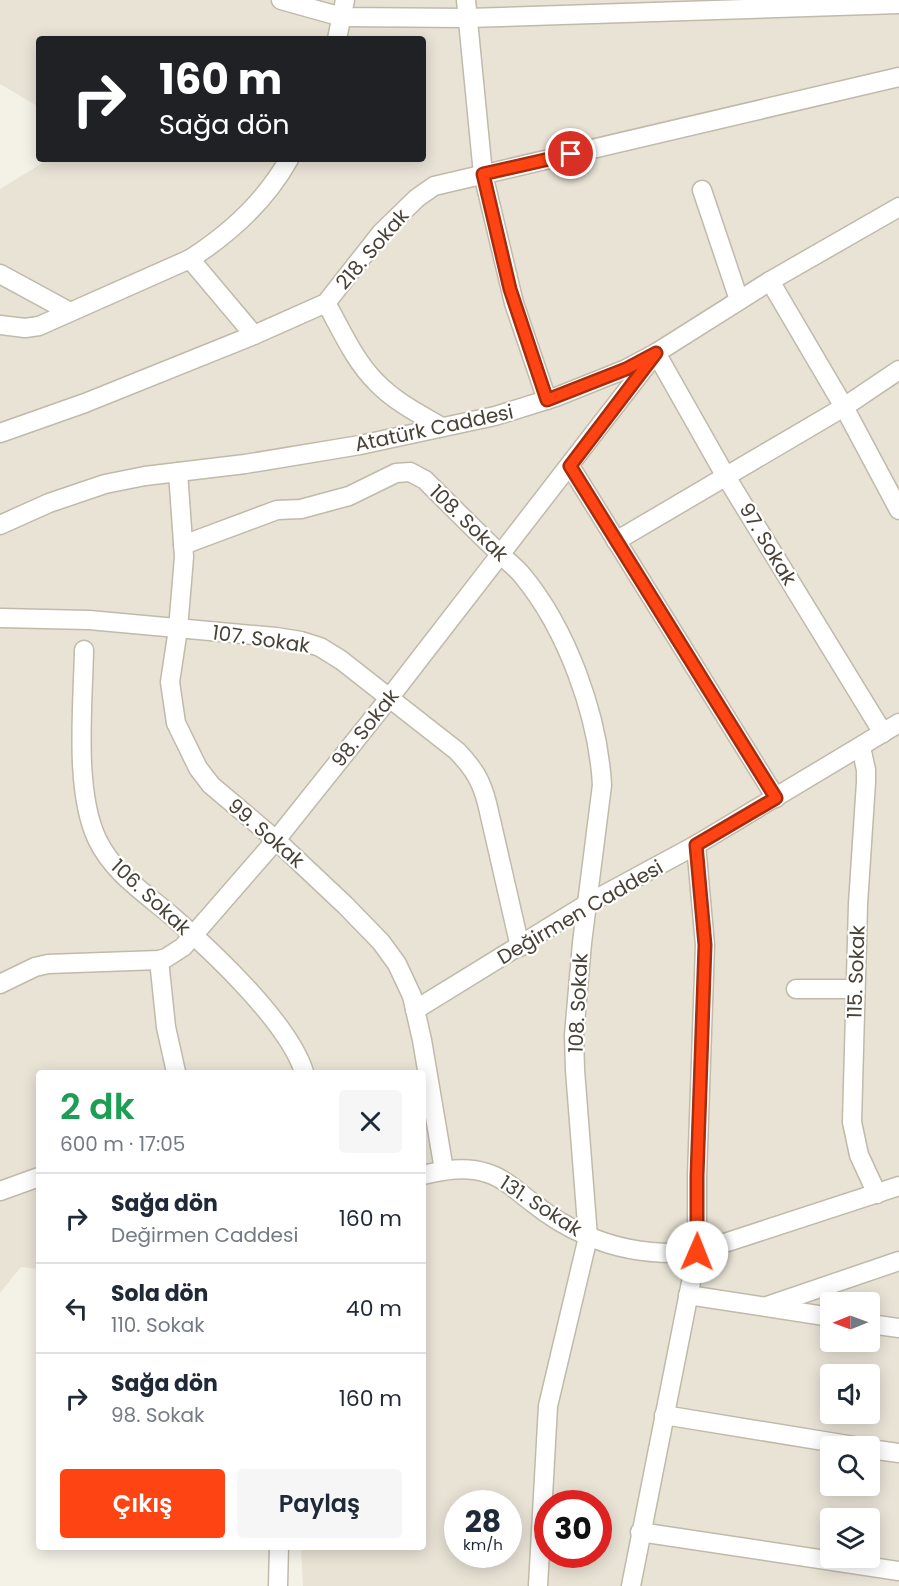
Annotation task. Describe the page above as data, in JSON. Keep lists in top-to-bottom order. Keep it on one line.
{"streets":{"street":["218. Sokak","Atatürk Caddesi","108. Sokak","97. Sokak","107. Sokak","98. Sokak","99. Sokak","106. Sokak","Değirmen Caddesi","115. Sokak","131. Sokak"]},"crossings":[["Atatürk Caddesi","97. Sokak"],["Atatürk Caddesi","98. Sokak"],["Atatürk Caddesi","99. Sokak"],["108. Sokak","98. Sokak"],["108. Sokak","99. Sokak"],["108. Sokak","Değirmen Caddesi"],["108. Sokak","131. Sokak"],["97. Sokak","98. Sokak"],["97. Sokak","Değirmen Caddesi"],["107. Sokak","98. Sokak"],["107. Sokak","99. Sokak"],["107. Sokak","Değirmen Caddesi"],["98. Sokak","99. Sokak"],["98. Sokak","106. Sokak"],["99. Sokak","Değirmen Caddesi"],["99. Sokak","131. Sokak"],["Değirmen Caddesi","115. Sokak"],["115. Sokak","131. Sokak"]],"north":"left","page":{"turn":["160 m","Sağa dön"],"heading":["2 dk","600 m · 17:05"],"list":[{"name":"Sağa dön","note":"Değirmen Caddesi","value":"160 m"},{"name":"Sola dön","note":"110. Sokak","value":"40 m"},{"name":"Sağa dön","note":"98. Sokak","value":"160 m"}],"buttons":["Çıkış","Paylaş"],"speed":"28 km/h","limit":"30"}}
